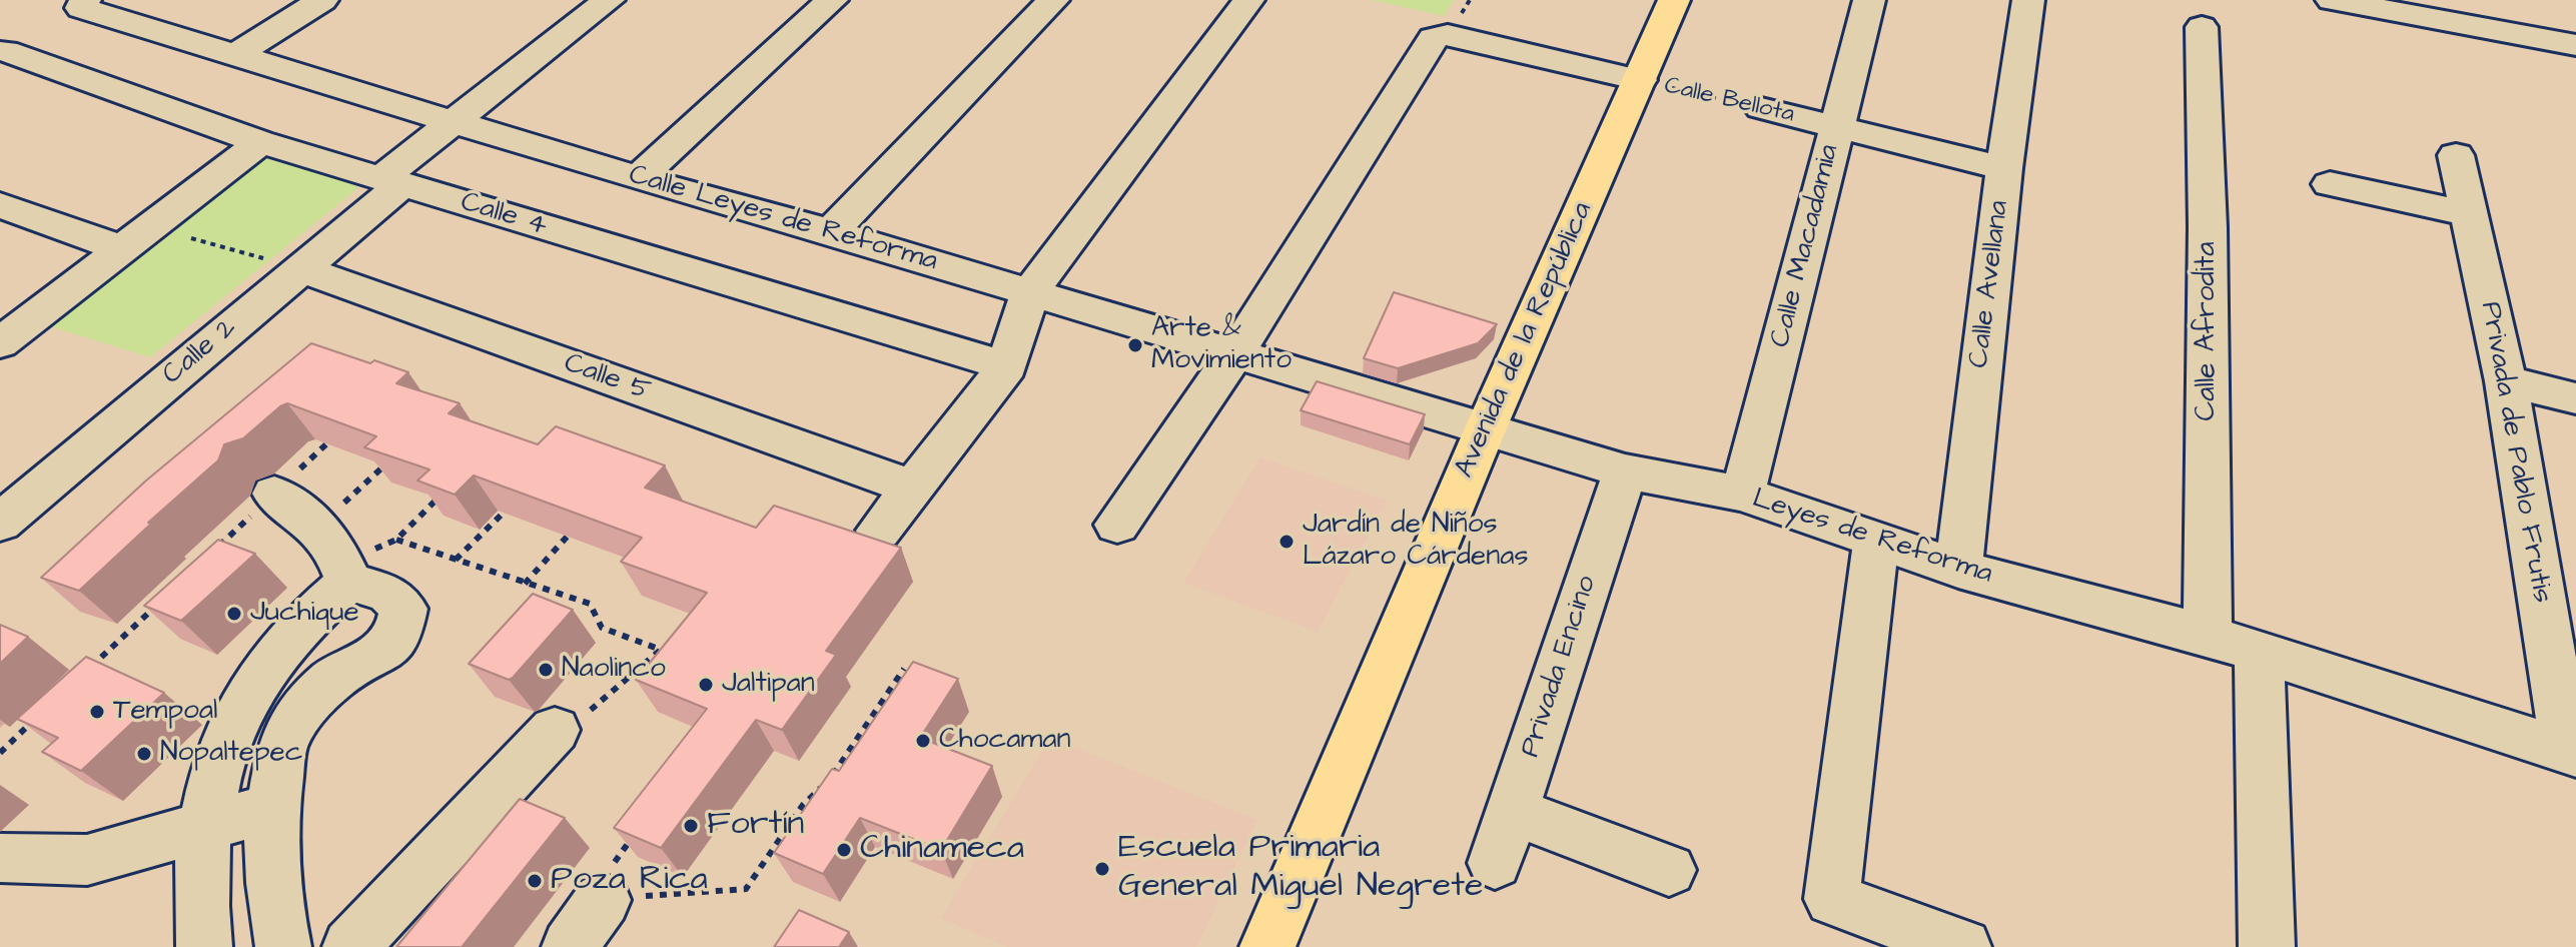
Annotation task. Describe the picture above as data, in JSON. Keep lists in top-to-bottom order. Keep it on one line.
{"streets":{"main road":["Avenida de la República"],"street":["Calle Bellota","Calle 4","Calle Leyes de Reforma","Calle Macadamia","Calle Avellana","Calle Afrodita","Calle 2","Calle 5","Privada de Pablo Frutis","Leyes de Reforma","Privada Encino"]},"crossings":[["Calle Bellota","Calle Macadamia"],["Calle Bellota","Calle Avellana"],["Calle Bellota","Avenida de la República"],["Calle 4","Calle 2"],["Calle Leyes de Reforma","Avenida de la República"],["Calle Leyes de Reforma","Calle 2"],["Calle Leyes de Reforma","Leyes de Reforma"],["Calle Macadamia","Leyes de Reforma"],["Calle Avellana","Leyes de Reforma"],["Calle Afrodita","Leyes de Reforma"],["Avenida de la República","Leyes de Reforma"],["Calle 2","Calle 5"],["Leyes de Reforma","Privada Encino"]],"places":["Arte & Movimiento","Jardín de Niños Lázaro Cárdenas","Juchique","Naolinco","Jaltipan","Tempoal","Chocaman","Nopaltepec","Fortín","Chinameca","Escuela Primaria General Miguel Negrete","Poza Rica"]}
